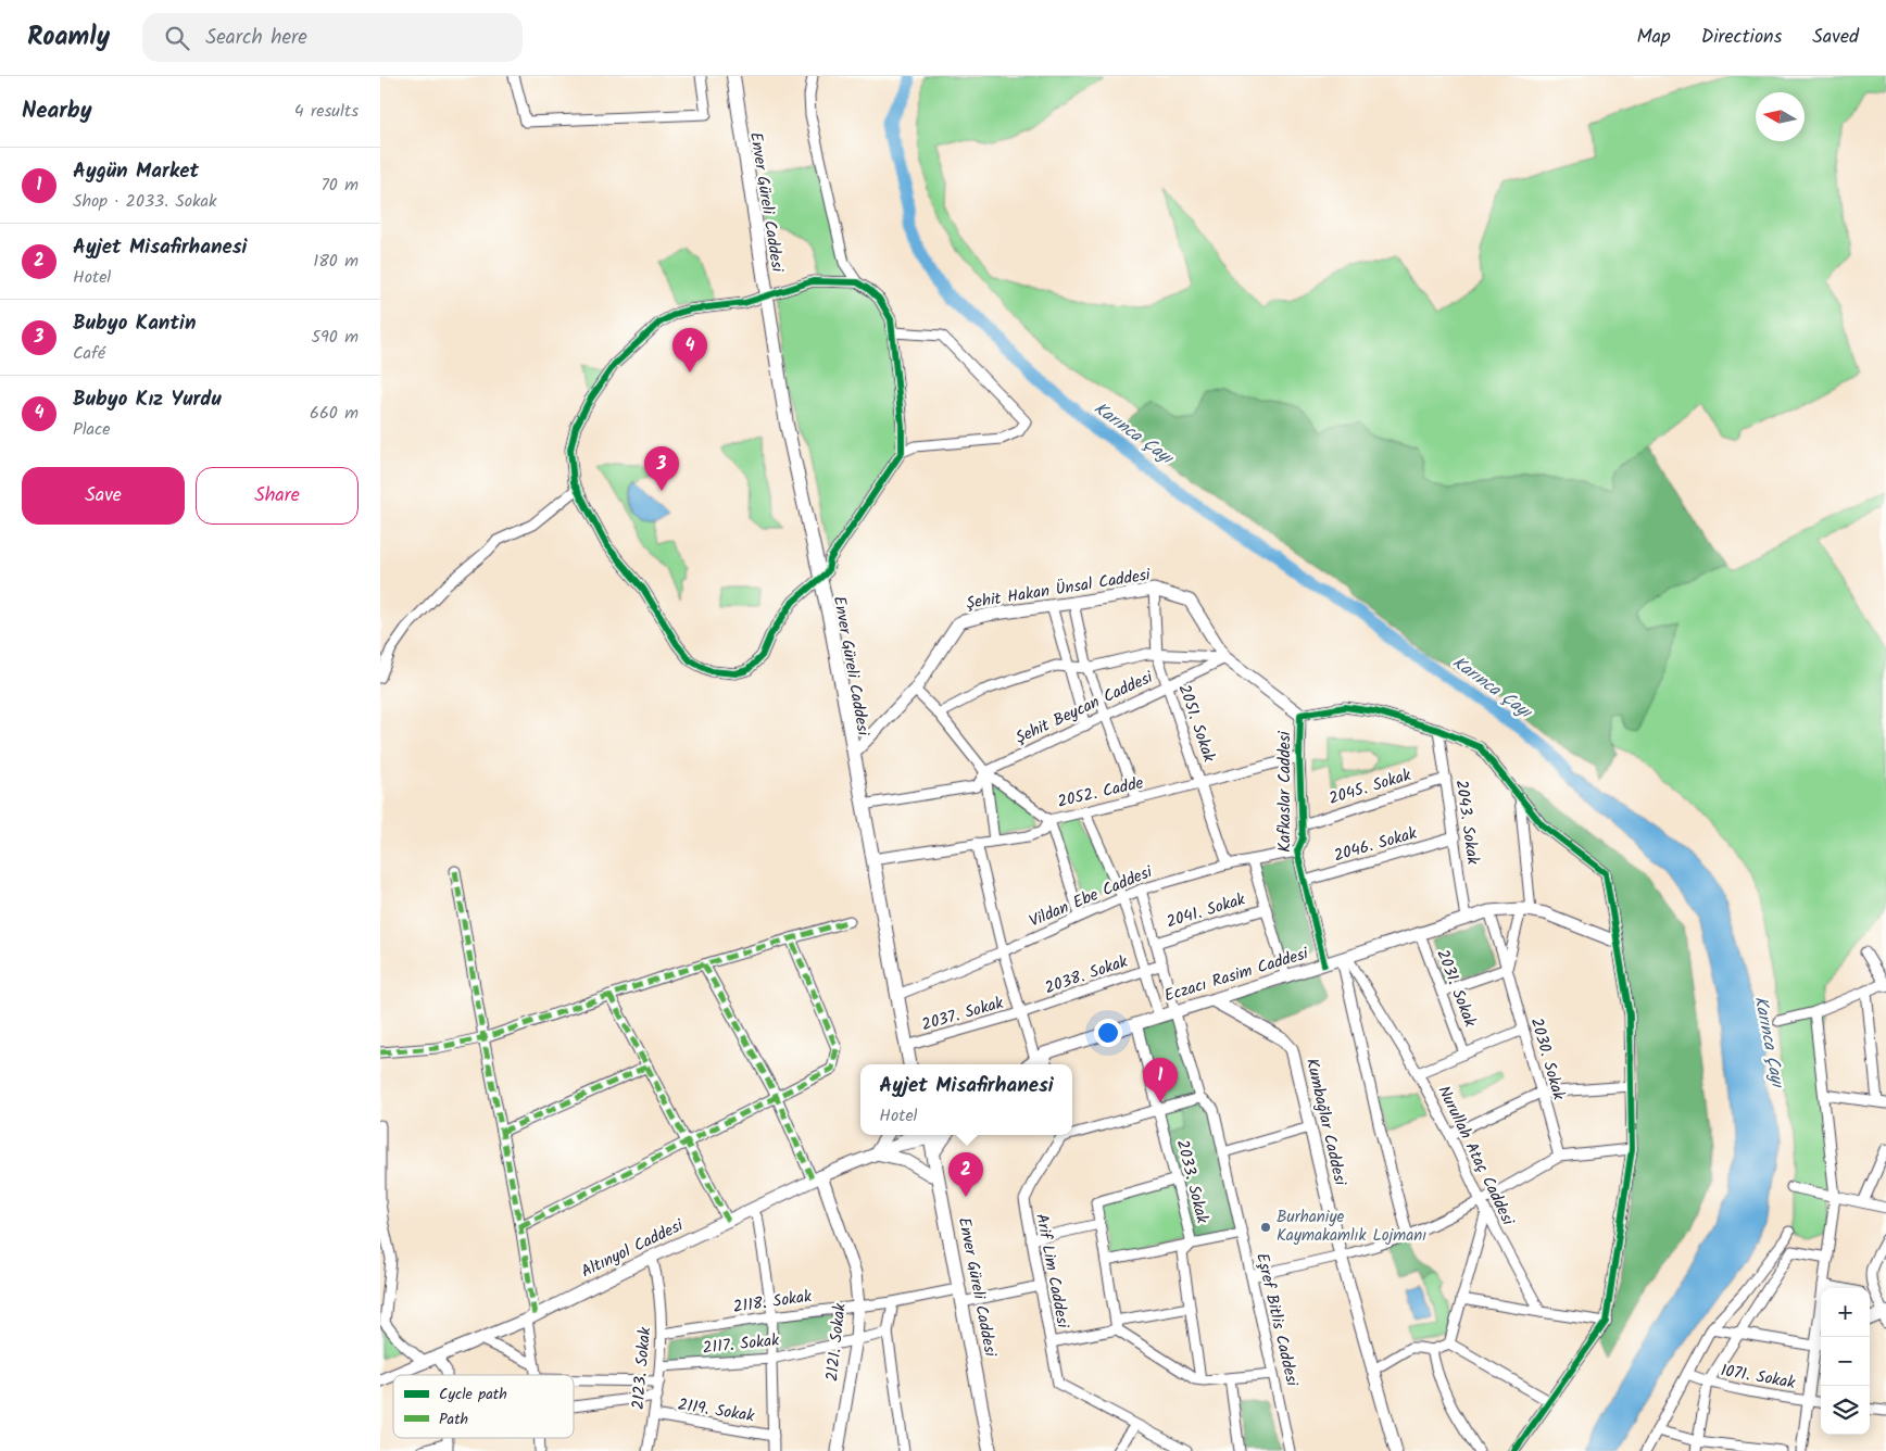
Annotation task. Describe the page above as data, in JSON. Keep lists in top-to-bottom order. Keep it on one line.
{"streets":{"main road":["Enver Güreli Caddesi","Şehit Hakan Ünsal Caddesi","Eczacı Rasim Caddesi","Kumbağlar Caddesi","Altınyol Caddesi","2121. Sokak"],"street":["Şehit Beycan Caddesi","2051. Sokak","2045. Sokak","Kafkaslar Caddesi","2052. Cadde","2043. Sokak","2046. Sokak","Vildan Ebe Caddesi","2041. Sokak","2038. Sokak","2031. Sokak","2037. Sokak","2030. Sokak","Nurullah Ataç Caddesi","2033. Sokak","Arif Lim Caddesi","2118. Sokak","Eşref Bitlis Caddesi","2117. Sokak","2123. Sokak","1071. Sokak","2119. Sokak"]},"crossings":[["Enver Güreli Caddesi","Şehit Hakan Ünsal Caddesi"],["Enver Güreli Caddesi","Şehit Beycan Caddesi"],["Enver Güreli Caddesi","2052. Cadde"],["Enver Güreli Caddesi","Vildan Ebe Caddesi"],["Enver Güreli Caddesi","2037. Sokak"],["Enver Güreli Caddesi","2118. Sokak"],["Şehit Hakan Ünsal Caddesi","Şehit Beycan Caddesi"],["Şehit Hakan Ünsal Caddesi","2051. Sokak"],["Şehit Beycan Caddesi","2051. Sokak"],["2051. Sokak","2052. Cadde"],["2051. Sokak","Vildan Ebe Caddesi"],["2045. Sokak","Kafkaslar Caddesi"],["2045. Sokak","2043. Sokak"],["Kafkaslar Caddesi","2052. Cadde"],["Kafkaslar Caddesi","2046. Sokak"],["Kafkaslar Caddesi","Vildan Ebe Caddesi"],["Kafkaslar Caddesi","Eczacı Rasim Caddesi"],["2043. Sokak","2046. Sokak"],["2043. Sokak","Eczacı Rasim Caddesi"],["Vildan Ebe Caddesi","Eşref Bitlis Caddesi"],["2041. Sokak","Eşref Bitlis Caddesi"],["2038. Sokak","2037. Sokak"],["2038. Sokak","Eşref Bitlis Caddesi"],["Eczacı Rasim Caddesi","2031. Sokak"],["Eczacı Rasim Caddesi","2030. Sokak"],["Eczacı Rasim Caddesi","Kumbağlar Caddesi"],["Eczacı Rasim Caddesi","Nurullah Ataç Caddesi"],["Eczacı Rasim Caddesi","2033. Sokak"],["Eczacı Rasim Caddesi","Eşref Bitlis Caddesi"],["2033. Sokak","Arif Lim Caddesi"],["Altınyol Caddesi","2121. Sokak"],["Altınyol Caddesi","2123. Sokak"],["Arif Lim Caddesi","Eşref Bitlis Caddesi"],["2118. Sokak","2121. Sokak"],["2118. Sokak","2123. Sokak"],["2121. Sokak","2117. Sokak"],["2117. Sokak","2123. Sokak"],["2123. Sokak","2119. Sokak"]],"water":["Karınca Çayı"],"places":["Burhaniye Kaymakamlık Lojmanı"],"legend":["Cycle path","Path"],"north":"left","page":{"header":"Roamly","search":"Search here","nav":["Map","Directions","Saved"],"heading":["Nearby","4 results"],"list":[{"mark":"1","name":"Aygün Market","note":"Shop · 2033. Sokak","value":"70 m"},{"mark":"2","name":"Ayjet Misafirhanesi","note":"Hotel","value":"180 m"},{"mark":"3","name":"Bubyo Kantin","note":"Café","value":"590 m"},{"mark":"4","name":"Bubyo Kız Yurdu","note":"Place","value":"660 m"}],"pins":["4","3","1","2"],"buttons":["Save","Share"],"popup":["Ayjet Misafirhanesi","Hotel"],"map_buttons":["+","−"]}}
